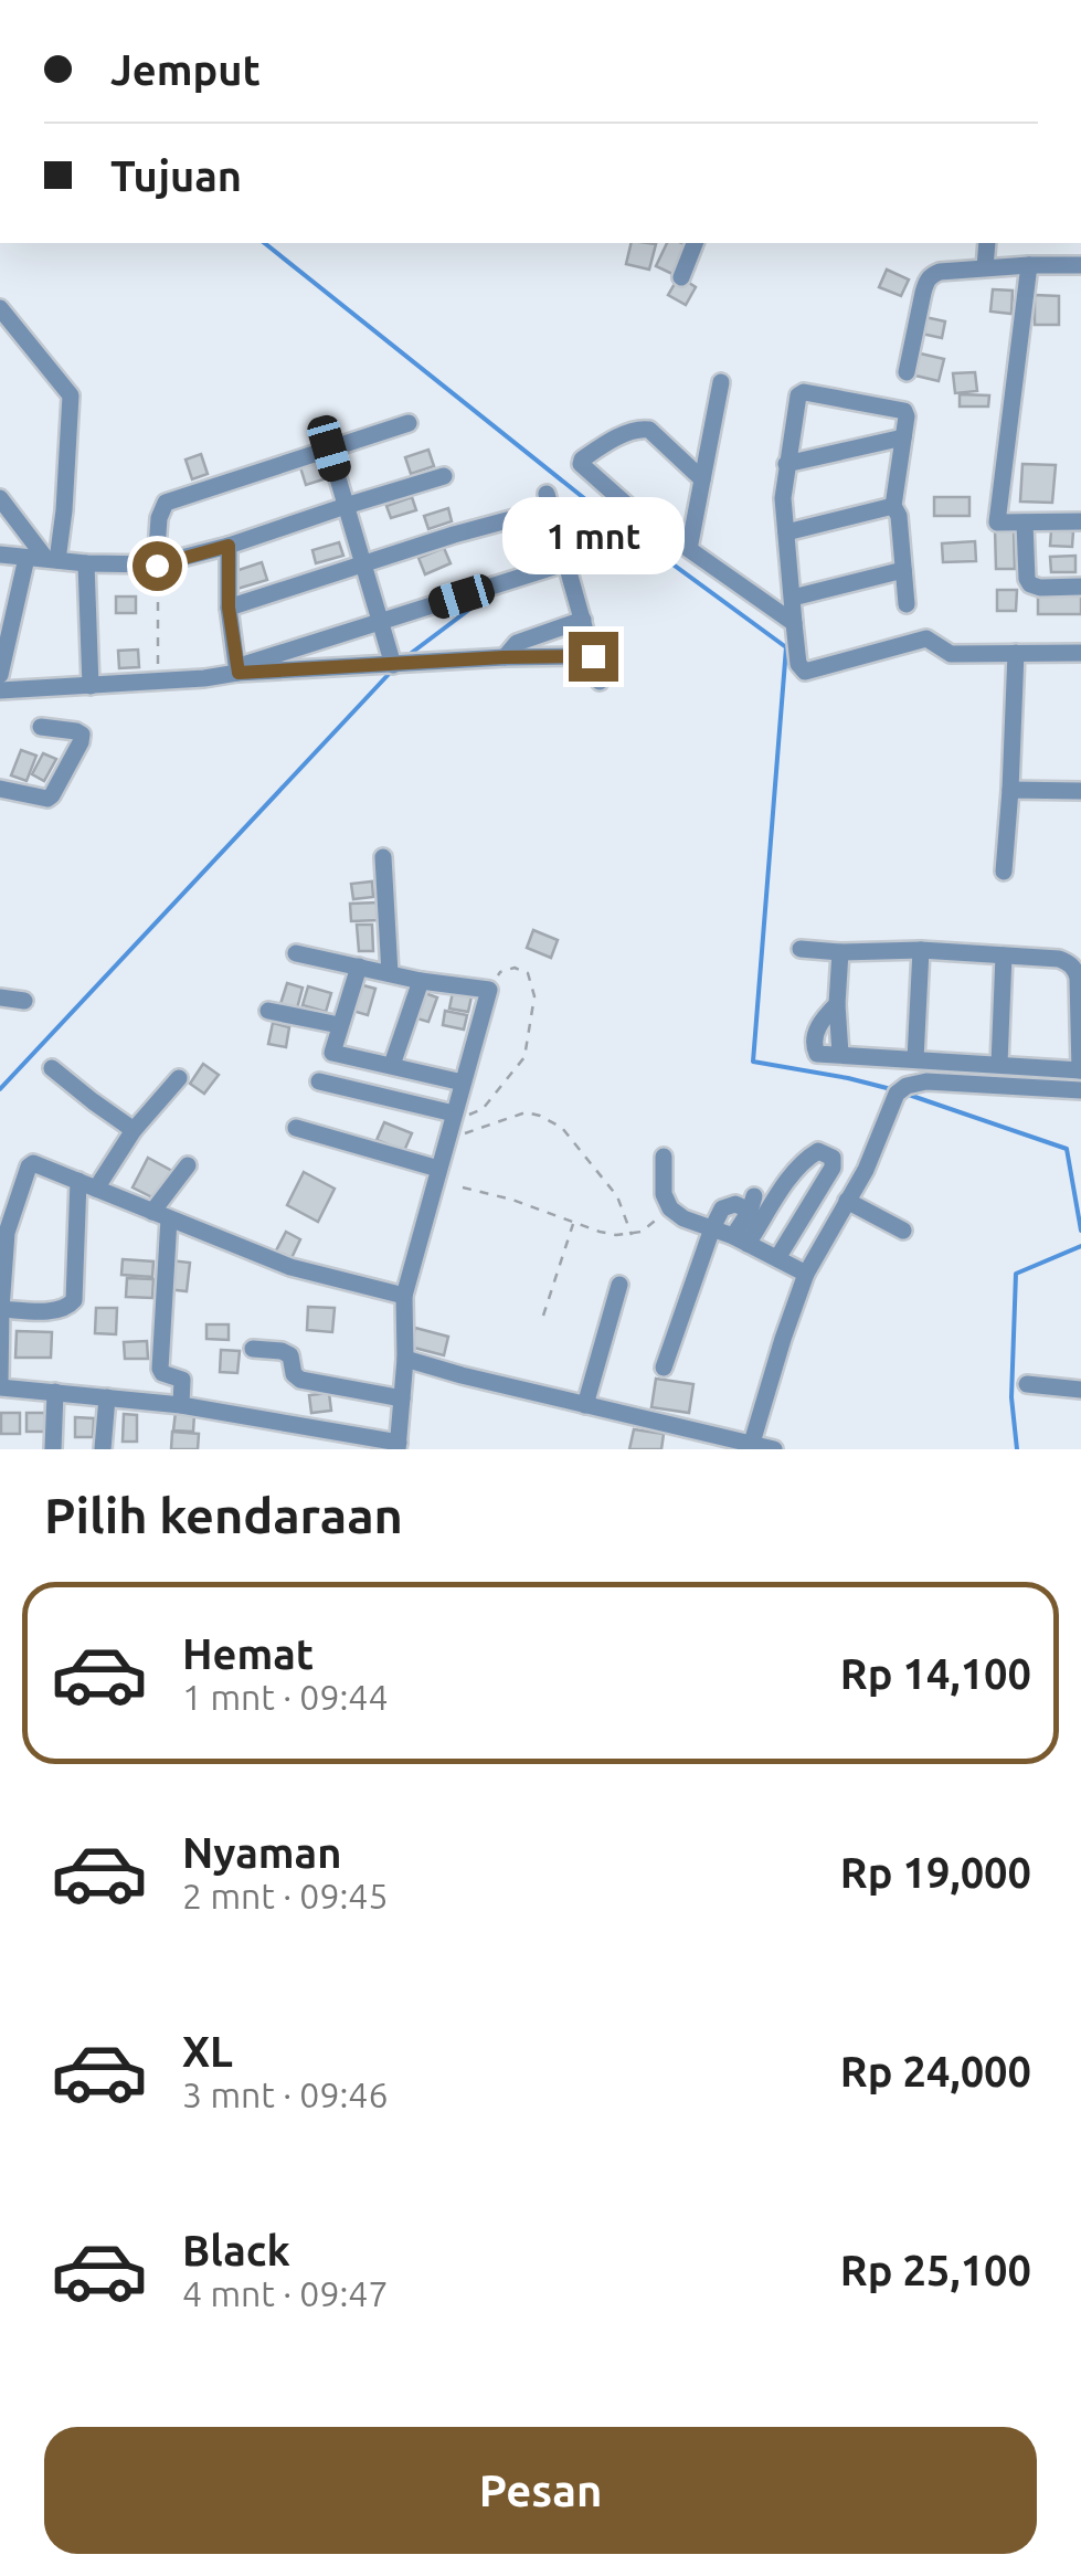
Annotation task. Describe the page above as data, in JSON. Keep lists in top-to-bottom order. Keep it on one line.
{"page":{"banner":["Jemput","Tujuan"],"bubble":"1 mnt","heading":"Pilih kendaraan","list":[{"name":"Hemat","note":"1 mnt · 09:44","value":"Rp 14,100"},{"name":"Nyaman","note":"2 mnt · 09:45","value":"Rp 19,000"},{"name":"XL","note":"3 mnt · 09:46","value":"Rp 24,000"},{"name":"Black","note":"4 mnt · 09:47","value":"Rp 25,100"}],"buttons":"Pesan"}}
